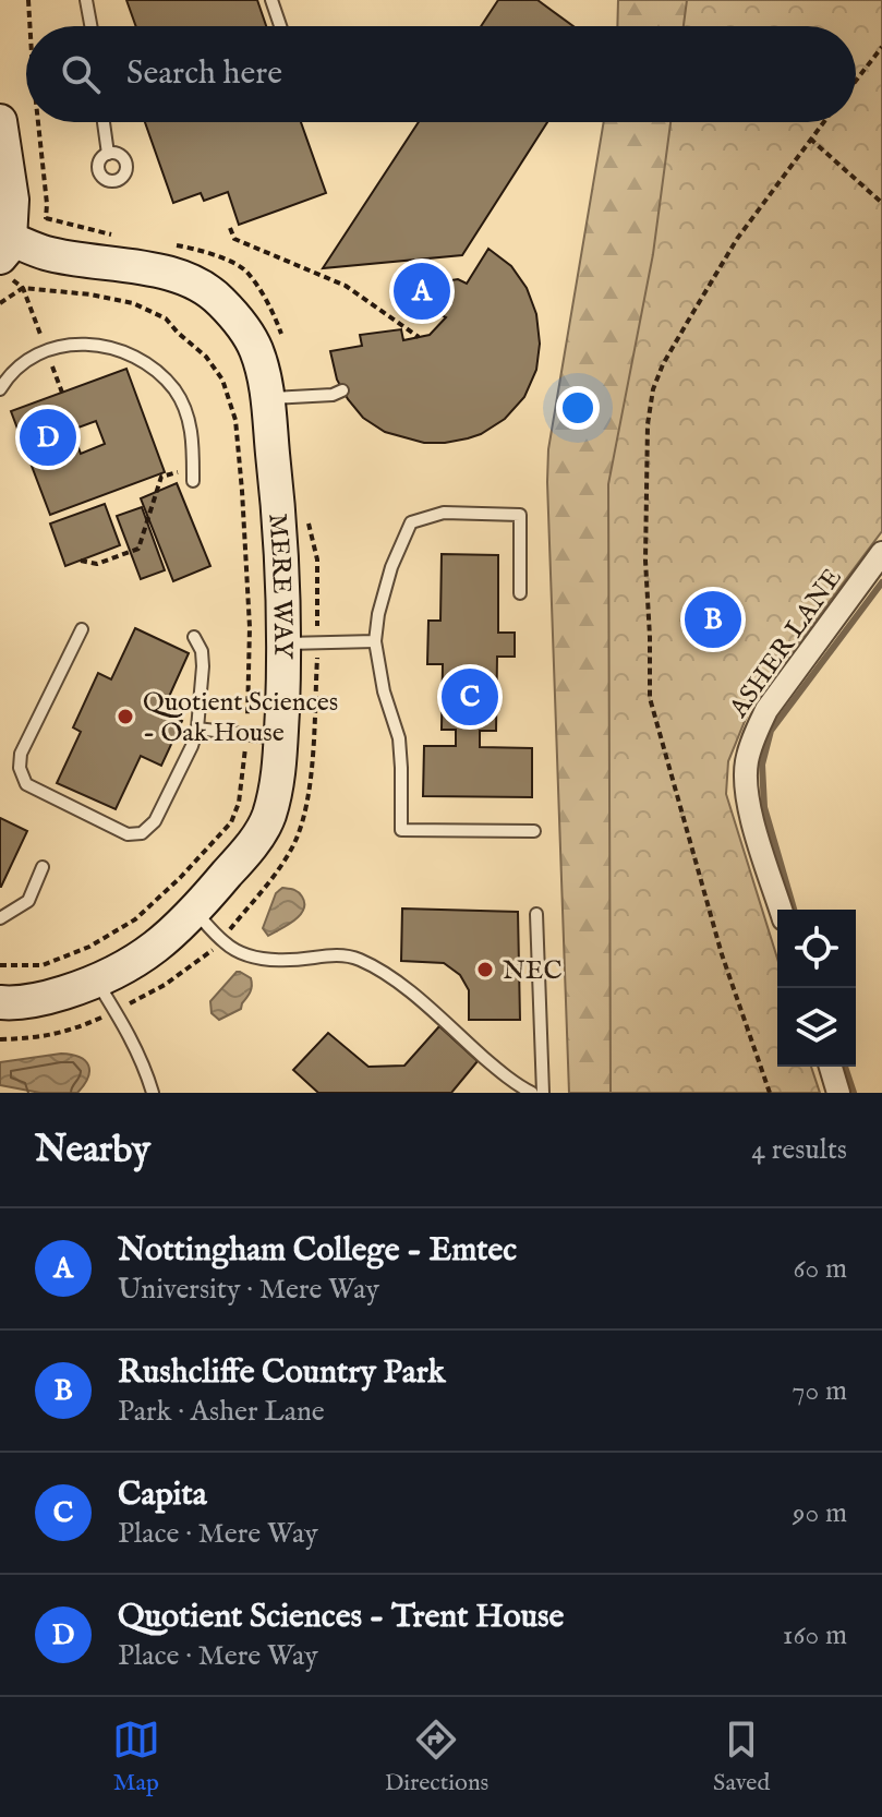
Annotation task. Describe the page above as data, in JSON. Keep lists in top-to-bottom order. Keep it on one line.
{"streets":{"street":["MERE WAY","ASHER LANE"]},"places":["Quotient Sciences - Oak House","NEC"],"page":{"search":"Search here","pins":["A","D","B","C"],"heading":["Nearby","4 results"],"list":[{"mark":"A","name":"Nottingham College - Emtec","note":"University · Mere Way","value":"60 m"},{"mark":"B","name":"Rushcliffe Country Park","note":"Park · Asher Lane","value":"70 m"},{"mark":"C","name":"Capita","note":"Place · Mere Way","value":"90 m"},{"mark":"D","name":"Quotient Sciences - Trent House","note":"Place · Mere Way","value":"160 m"}],"nav":["Map","Directions","Saved"]}}
